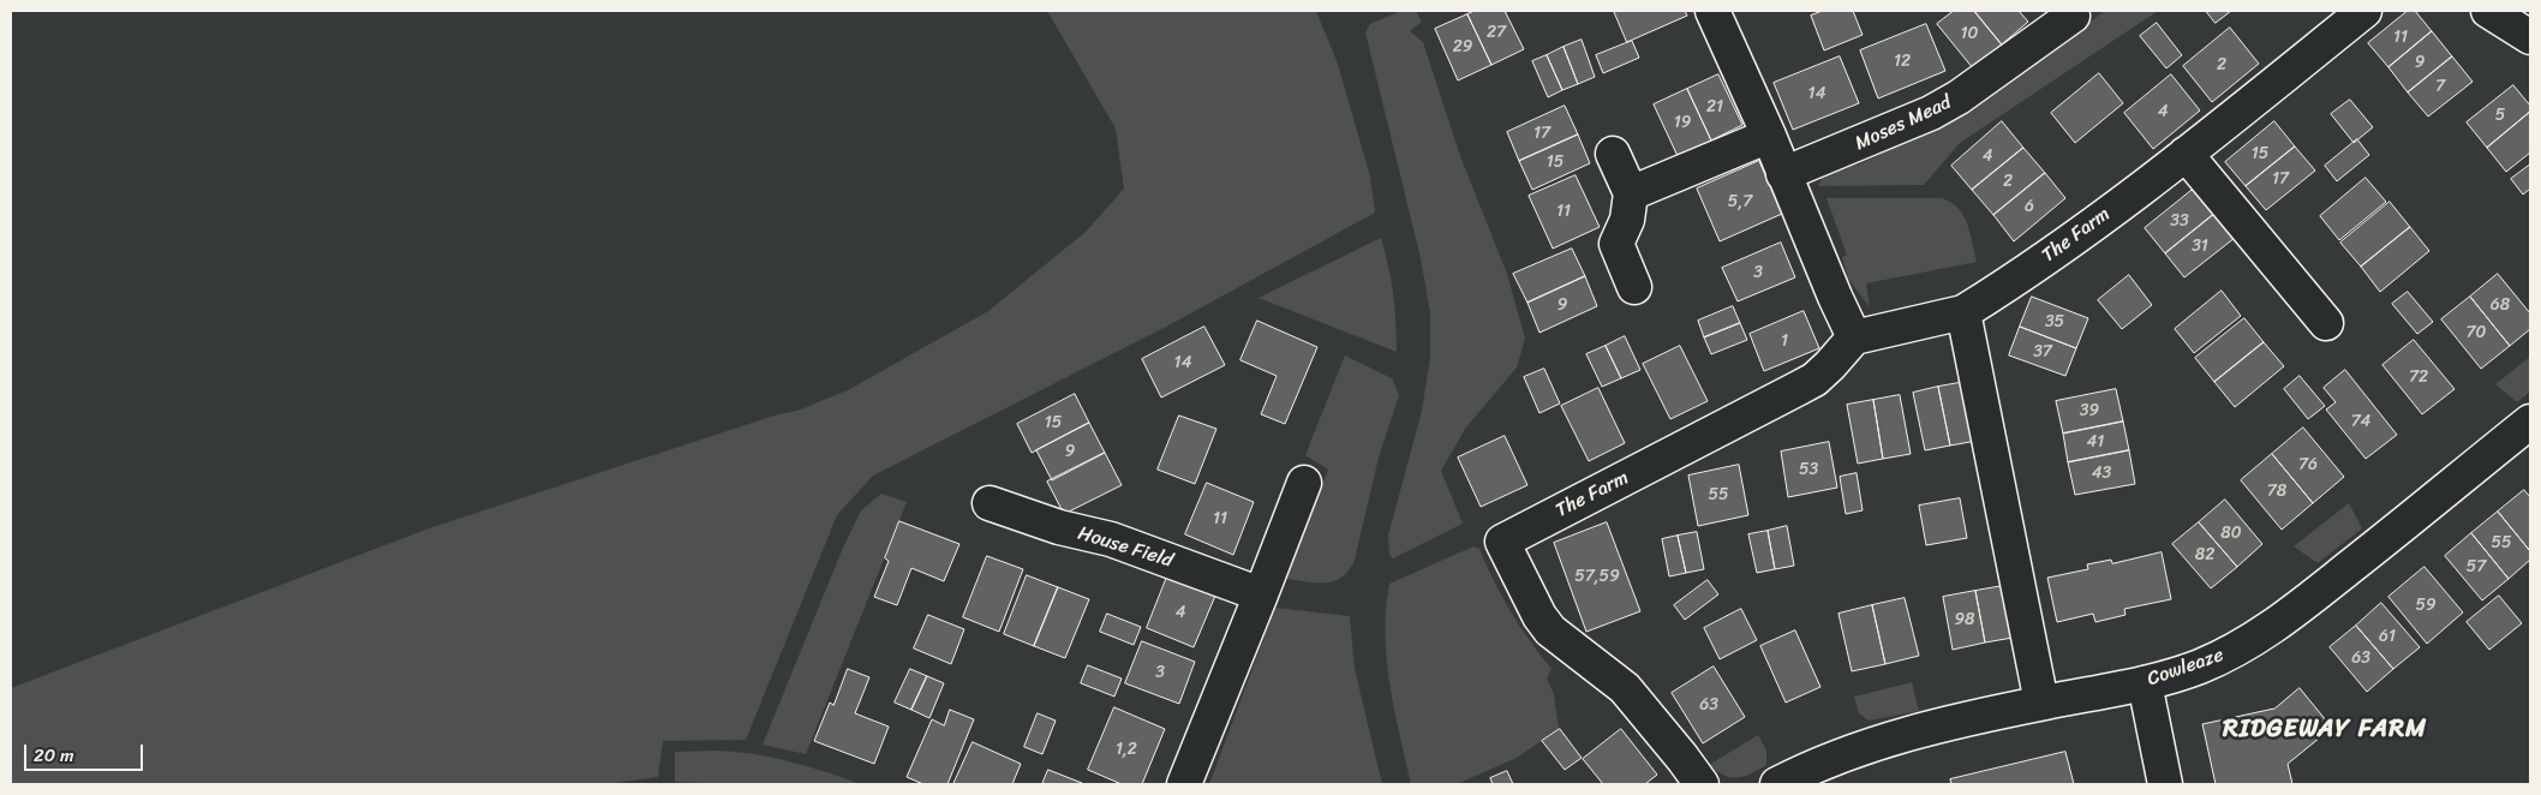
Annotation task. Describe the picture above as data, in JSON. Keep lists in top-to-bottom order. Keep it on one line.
{"streets":{"street":["Moses Mead","The Farm","House Field","Cowleaze"]},"districts":["RIDGEWAY FARM"],"house_numbers":["27","10","11","29","12","9","2","7","14","21","4","5","19","17","15","4","15","17","2","5,7","6","11","33","31","3","9","68","35","70","1","37","14","72","39","74","15","41","9","76","53","43","78","55","11","80","55","82","57","57,59","59","4","98","61","63","3","63","1,2"],"scale_bar":"20 m"}
